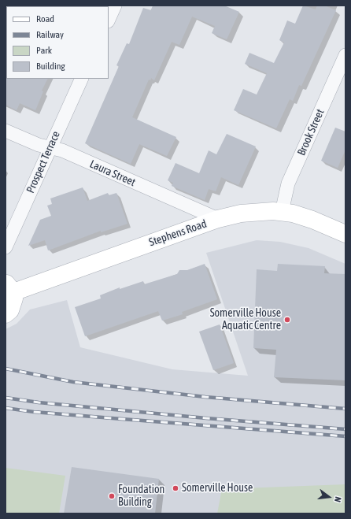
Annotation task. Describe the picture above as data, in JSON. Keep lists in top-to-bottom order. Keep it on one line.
{"streets":{"street":["Brook Street","Prospect Terrace","Laura Street","Stephens Road"]},"crossings":[["Brook Street","Stephens Road"],["Prospect Terrace","Laura Street"],["Laura Street","Stephens Road"]],"places":["Somerville House Aquatic Centre","Somerville House","Foundation Building"],"legend":["Road","Railway","Park","Building"],"north":"right"}
